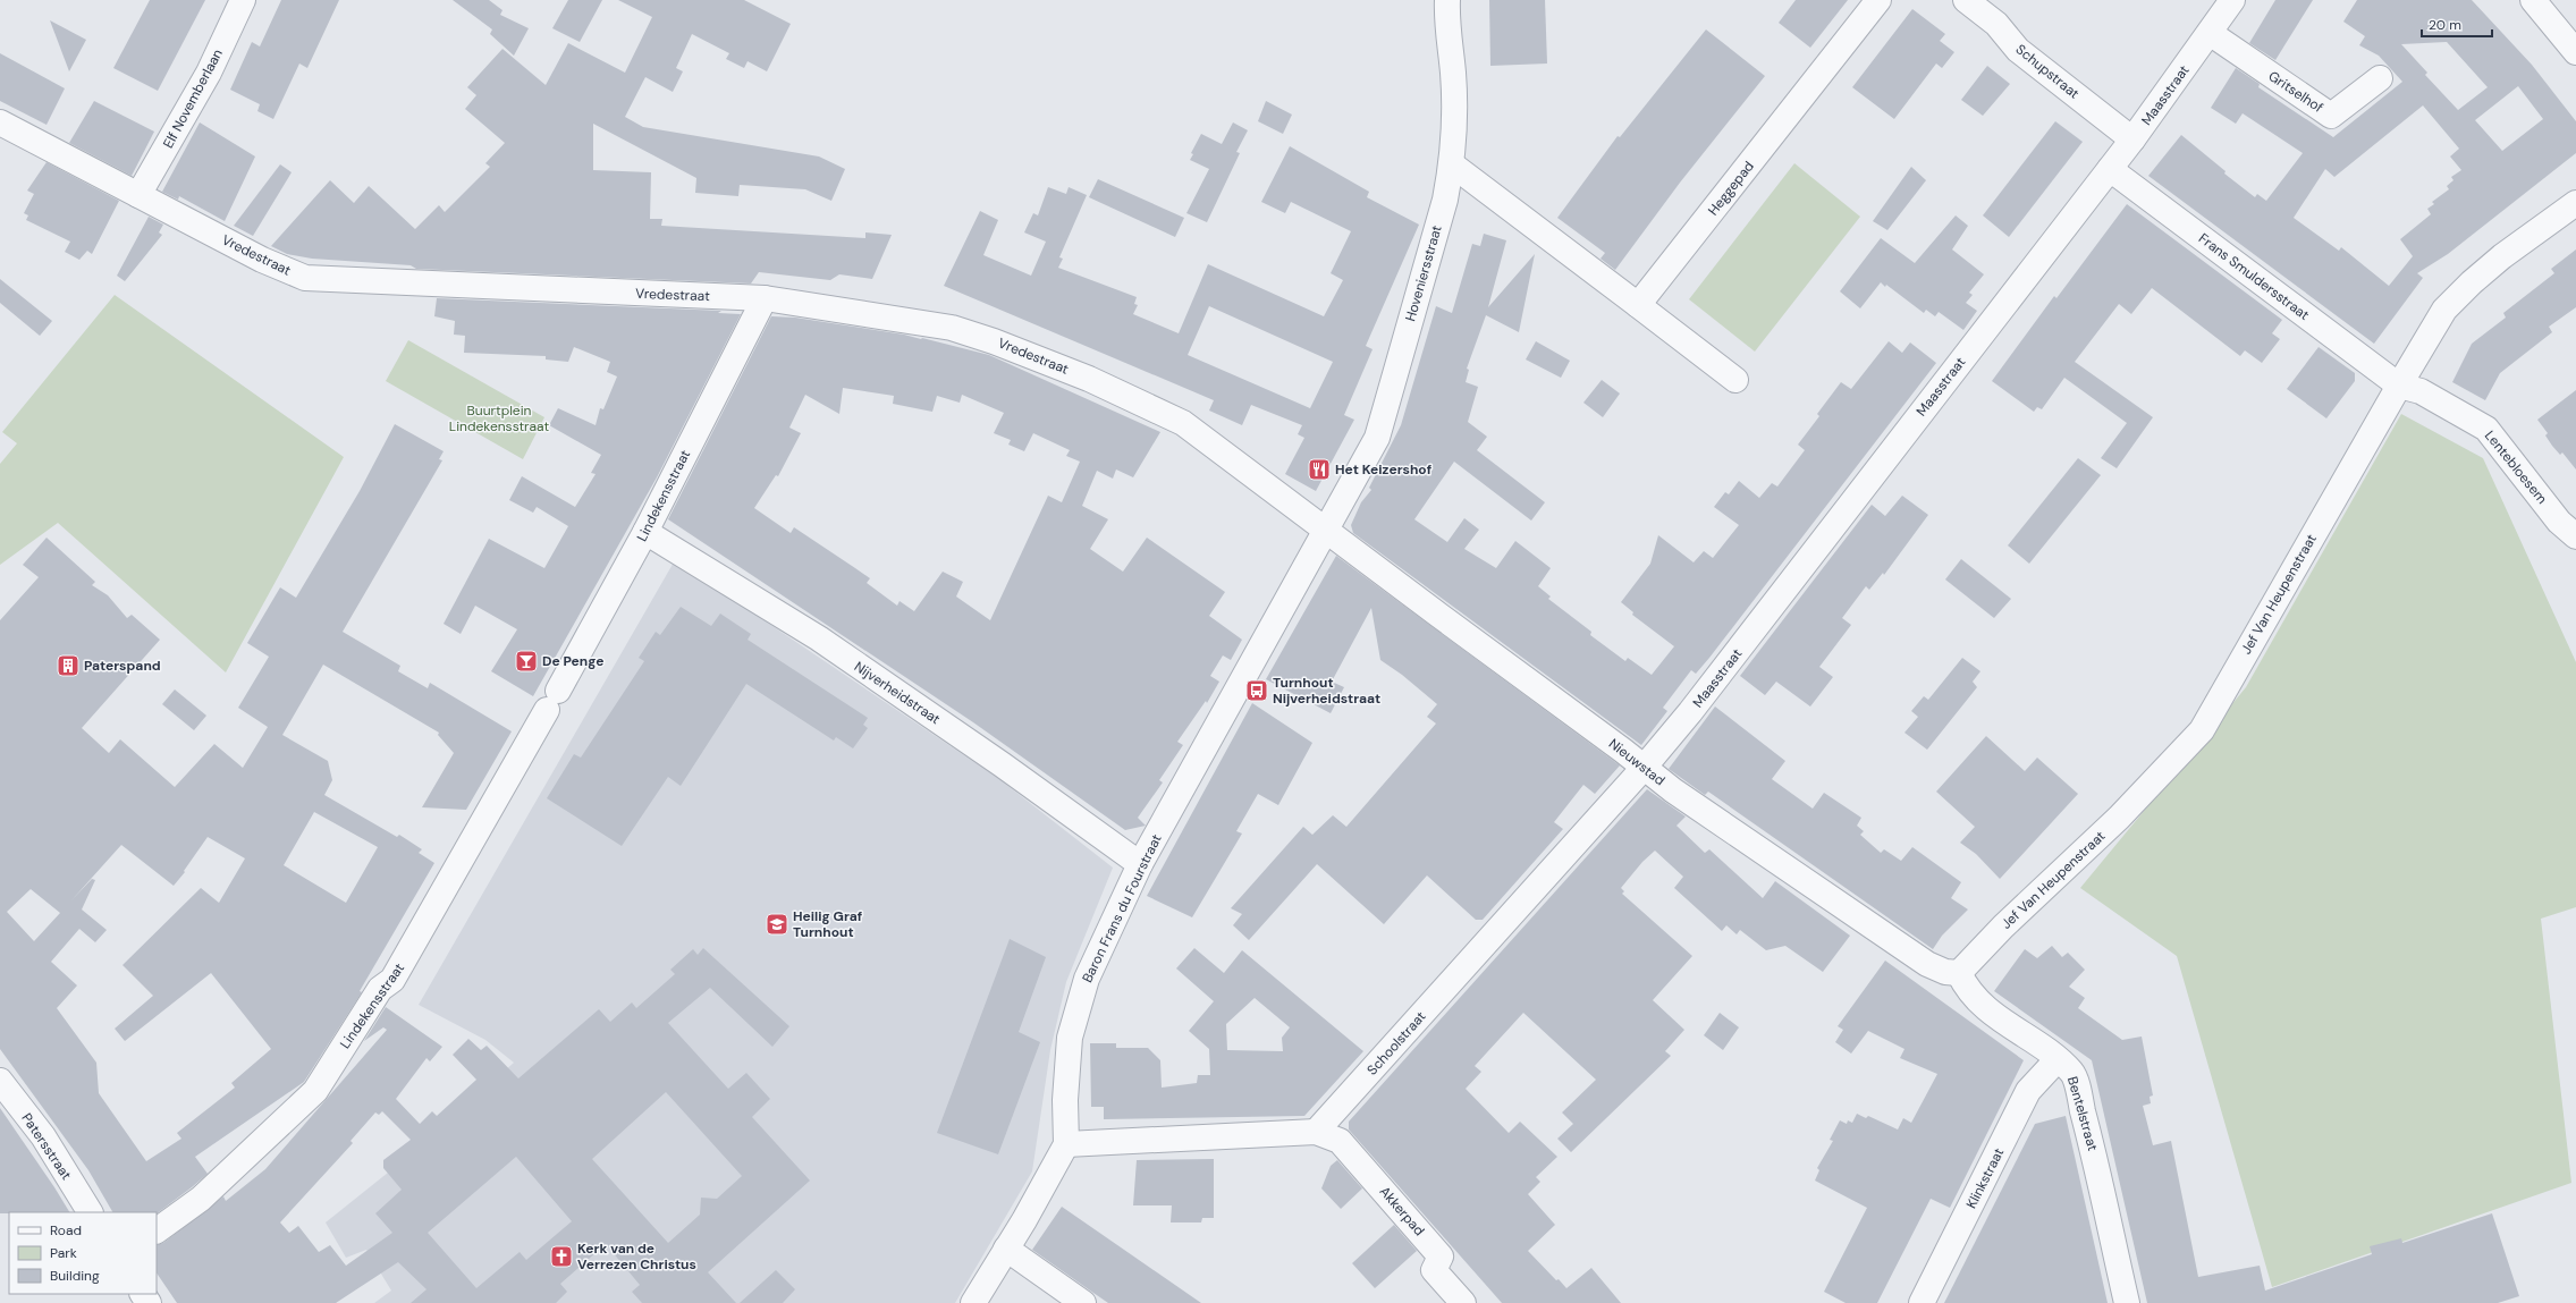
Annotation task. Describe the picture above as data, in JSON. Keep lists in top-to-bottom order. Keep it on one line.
{"streets":{"street":["Schupstraat","Gritselhof","Maasstraat","Elf Novemberlaan","Heggepad","Vredestraat","Hoveniersstraat","Frans Smuldersstraat","Lentebloesem","Lindekensstraat","Jef Van Heupenstraat","Nijverheidstraat","Nieuwstad","Baron Frans du Fourstraat","Schoolstraat","Bentelstraat","Patersstraat","Klinkstraat","Akkerpad"]},"crossings":[["Schupstraat","Maasstraat"],["Gritselhof","Maasstraat"],["Maasstraat","Frans Smuldersstraat"],["Maasstraat","Nieuwstad"],["Maasstraat","Schoolstraat"],["Elf Novemberlaan","Vredestraat"],["Vredestraat","Hoveniersstraat"],["Vredestraat","Lindekensstraat"],["Vredestraat","Nieuwstad"],["Vredestraat","Baron Frans du Fourstraat"],["Hoveniersstraat","Nieuwstad"],["Hoveniersstraat","Baron Frans du Fourstraat"],["Frans Smuldersstraat","Lentebloesem"],["Frans Smuldersstraat","Jef Van Heupenstraat"],["Lentebloesem","Jef Van Heupenstraat"],["Lindekensstraat","Nijverheidstraat"],["Jef Van Heupenstraat","Nieuwstad"],["Jef Van Heupenstraat","Bentelstraat"],["Nijverheidstraat","Baron Frans du Fourstraat"],["Nieuwstad","Baron Frans du Fourstraat"],["Nieuwstad","Schoolstraat"],["Nieuwstad","Bentelstraat"],["Schoolstraat","Akkerpad"],["Bentelstraat","Klinkstraat"]],"parks":["Buurtplein Lindekensstraat"],"places":{"restaurant":["Het Keizershof"],"bar":["De Penge"],"building":["Paterspand"],"bus stop":["Turnhout Nijverheidstraat"],"school or university":["Heilig Graf Turnhout"],"church":["Kerk van de Verrezen Christus"]},"legend":["Road","Park","Building"],"scale_bar":"20 m"}
